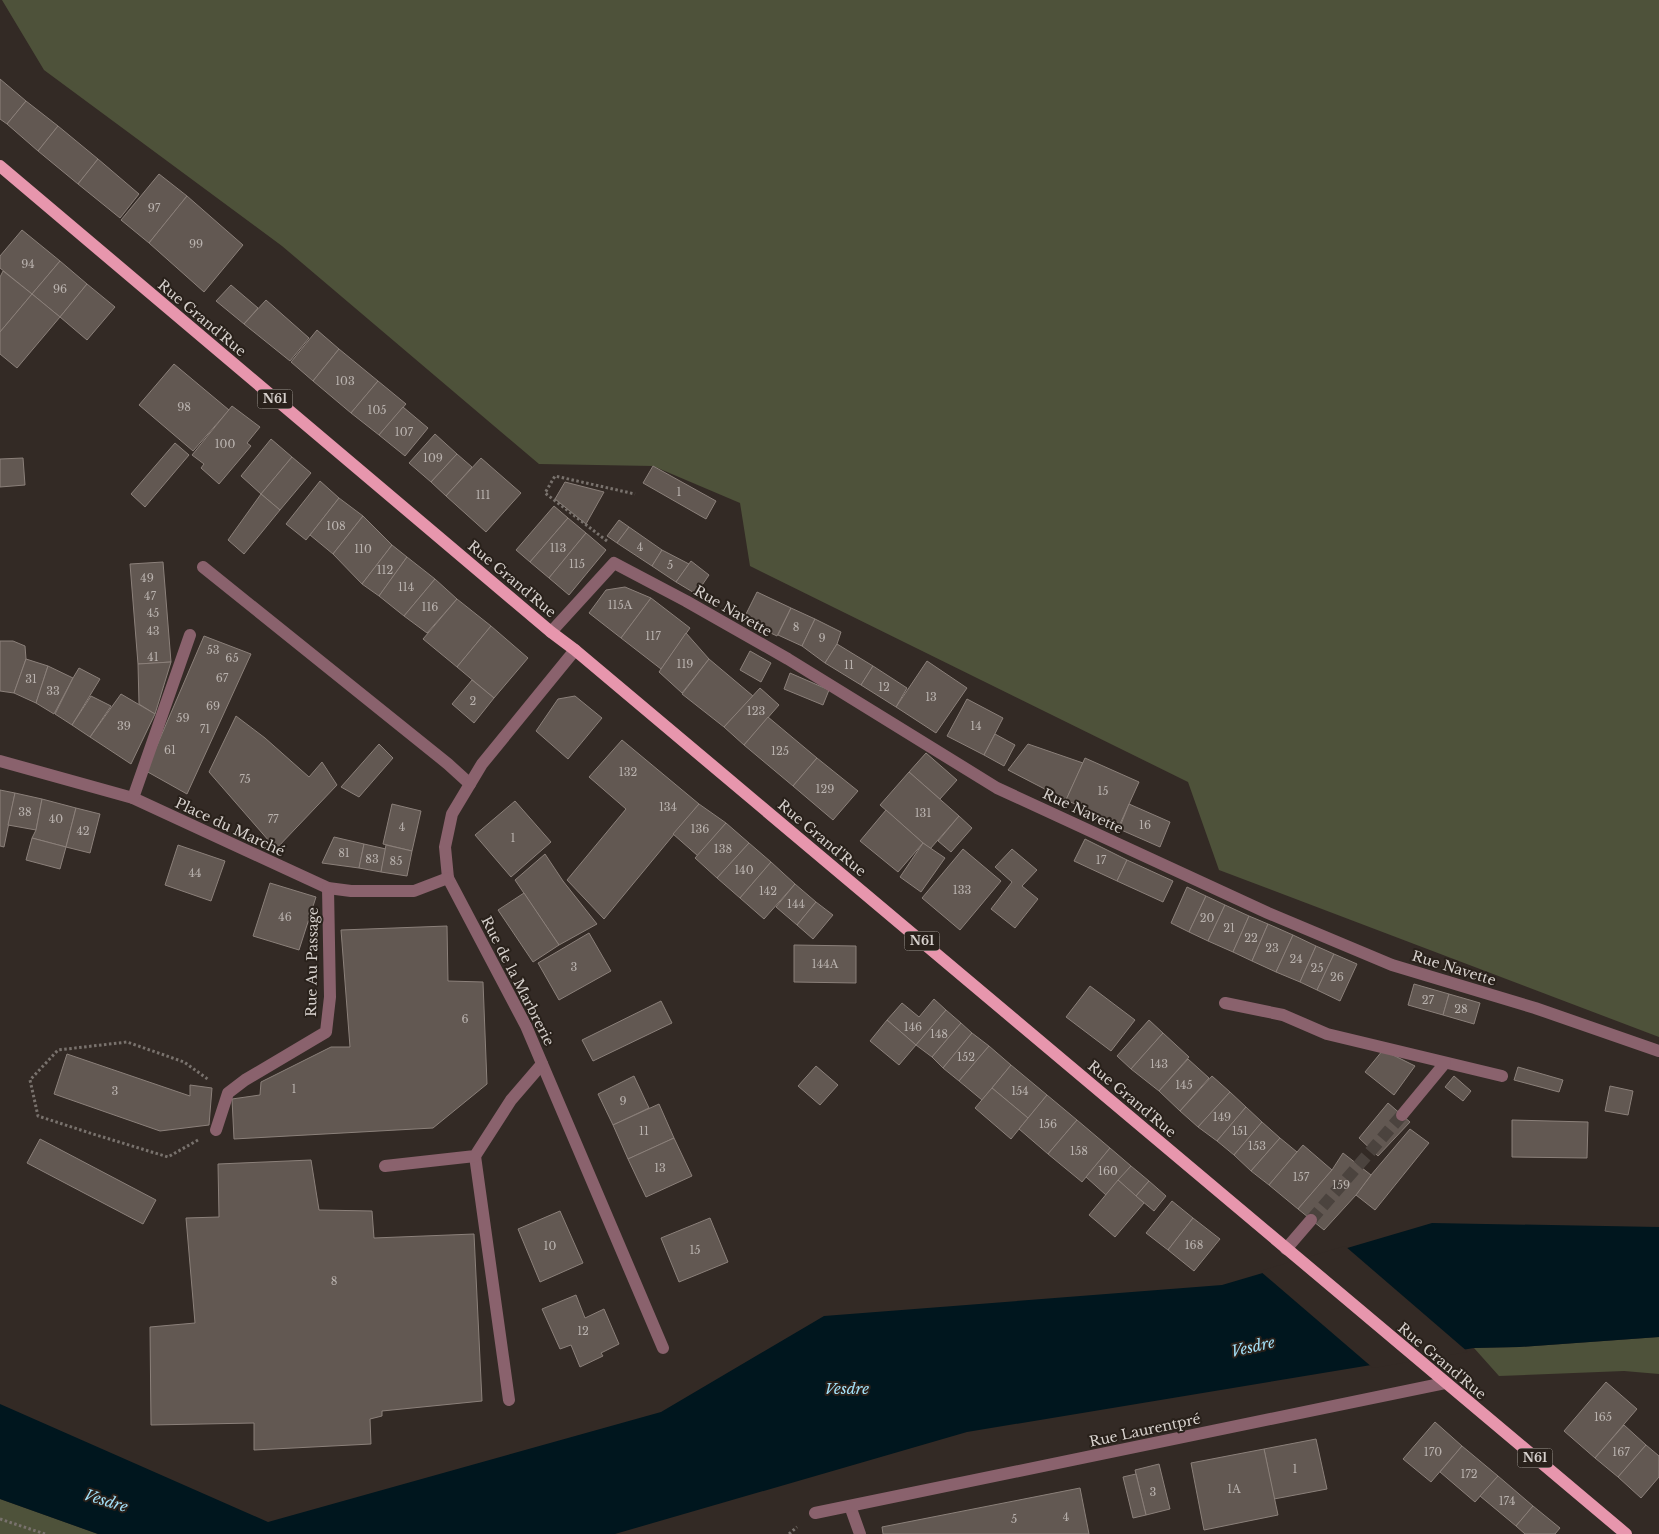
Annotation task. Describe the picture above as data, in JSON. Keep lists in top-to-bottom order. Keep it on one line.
{"streets":{"main road":["Rue Grand'Rue","N61"],"street":["Rue Navette","Place du Marché","Rue Au Passage","Rue de la Marbrerie","Rue Laurentpré"]},"crossings":[["Rue Grand'Rue","Rue de la Marbrerie"],["Rue Grand'Rue","Rue Laurentpré"],["Place du Marché","Rue Au Passage"],["Place du Marché","Rue de la Marbrerie"]],"water":["Vesdre"],"house_numbers":["97","99","94","96","103","98","105","107","100","109","1","111","108","4","113","110","115","5","112","49","114","47","115A","116","45","8","43","117","9","53","41","65","119","11","67","31","12","33","13","2","69","123","59","39","14","71","61","125","132","75","129","15","134","38","131","40","77","16","4","136","42","1","138","81","83","17","85","140","44","133","142","144","46","20","21","22","23","24","144A","3","25","26","27","28","6","146","148","152","143","145","1","3","154","9","149","156","11","151","153","158","13","160","157","159","168","10","15","8","12","165","170","167","1","172","1A","3","174","4","5"]}
